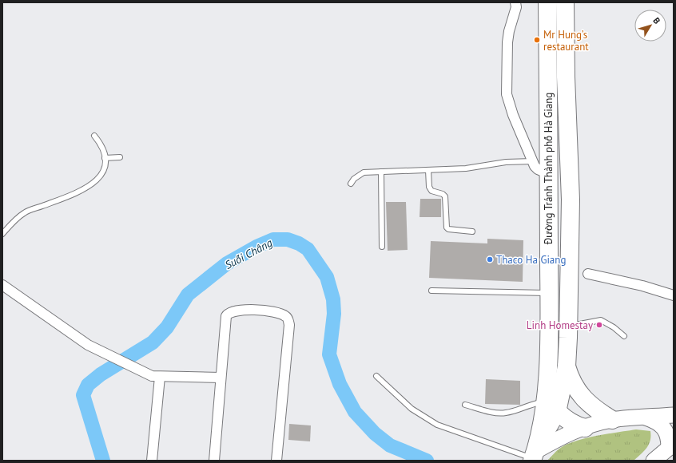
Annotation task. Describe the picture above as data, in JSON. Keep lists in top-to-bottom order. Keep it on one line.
{"streets":{"highway":["Đường Tránh Thành phố Hà Giang"]},"water":["Suối Châng"],"places":["Mr Hung’s restaurant","Thaco Ha Giang","Linh Homestay"],"north":"top right"}
